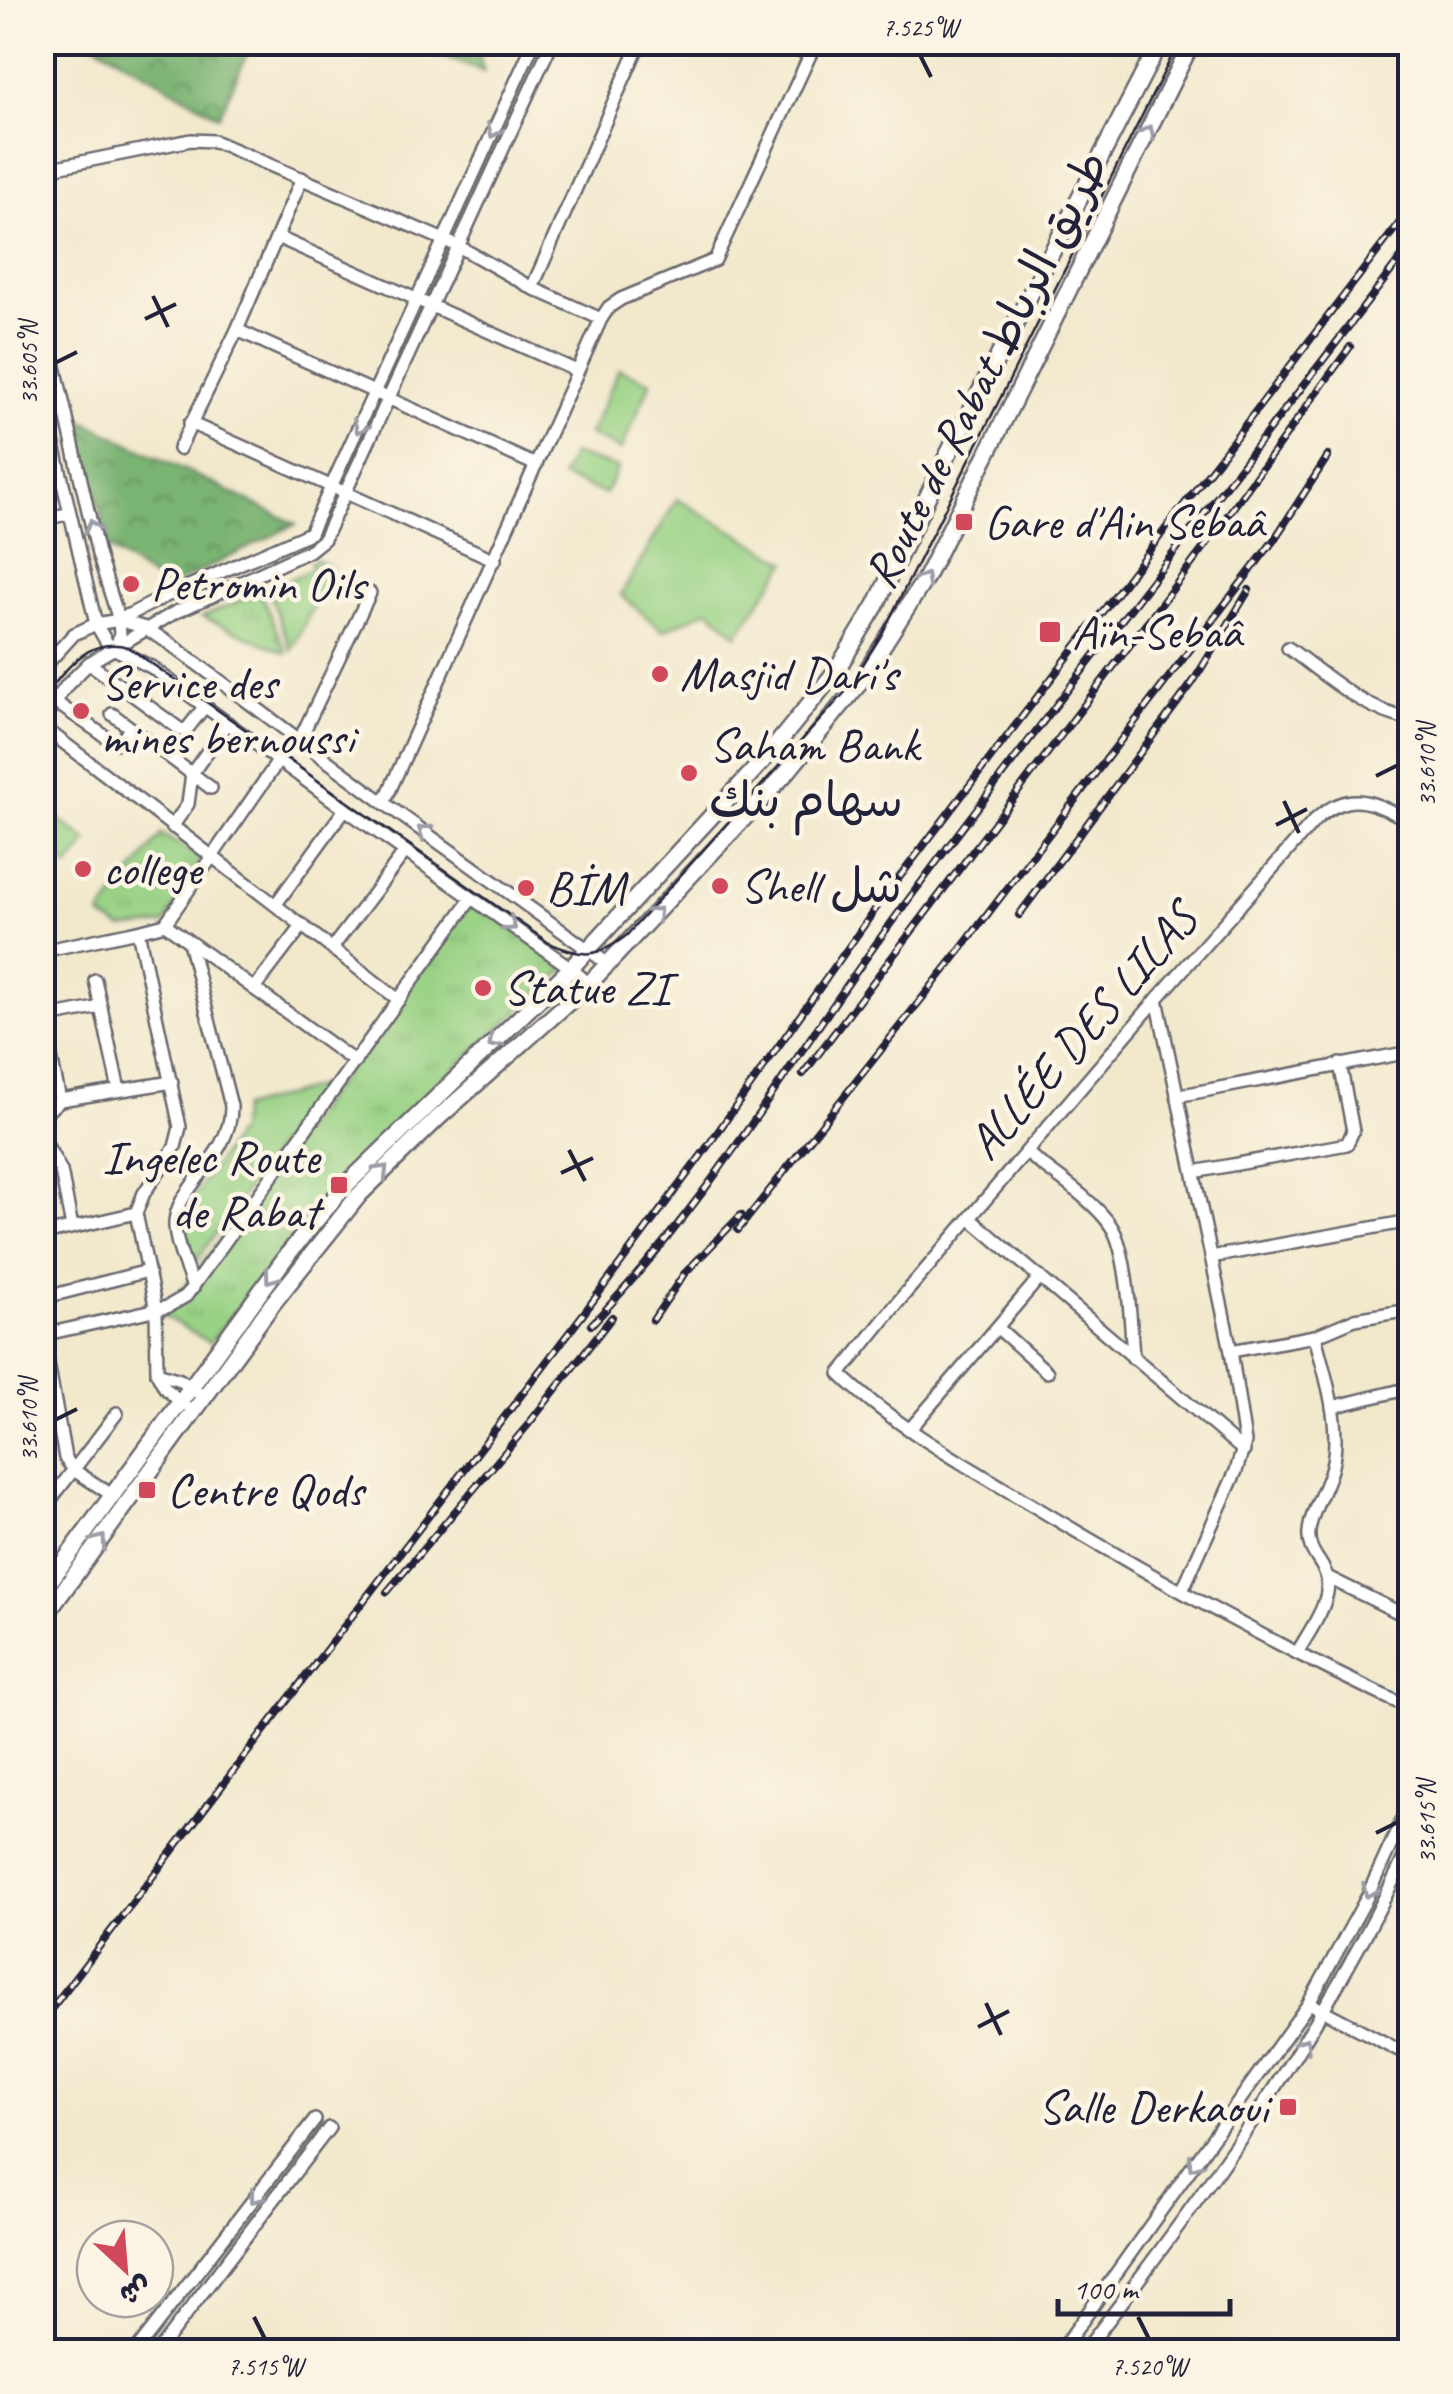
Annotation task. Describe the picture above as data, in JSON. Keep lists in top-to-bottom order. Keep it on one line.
{"streets":{"main road":["Route de Rabat طريق الرباط"],"street":["ALLÉE DES LILAS"]},"places":{"transit":["Gare d'Ain Sebaâ","Aïn-Sebaâ","Ingelec Route de Rabat","Centre Qods","Salle Derkaoui"],"other":["Petromin Oils","Masjid Dari's","Service des mines bernoussi","Saham Bank سهام بنك","college","Shell شل","BİM","Statue ZI"]},"scale_bar":"100 m","north":"bottom right","coordinates":["7.525°W","33.605°N","33.610°N","33.615°N","7.515°W","7.520°W"]}
